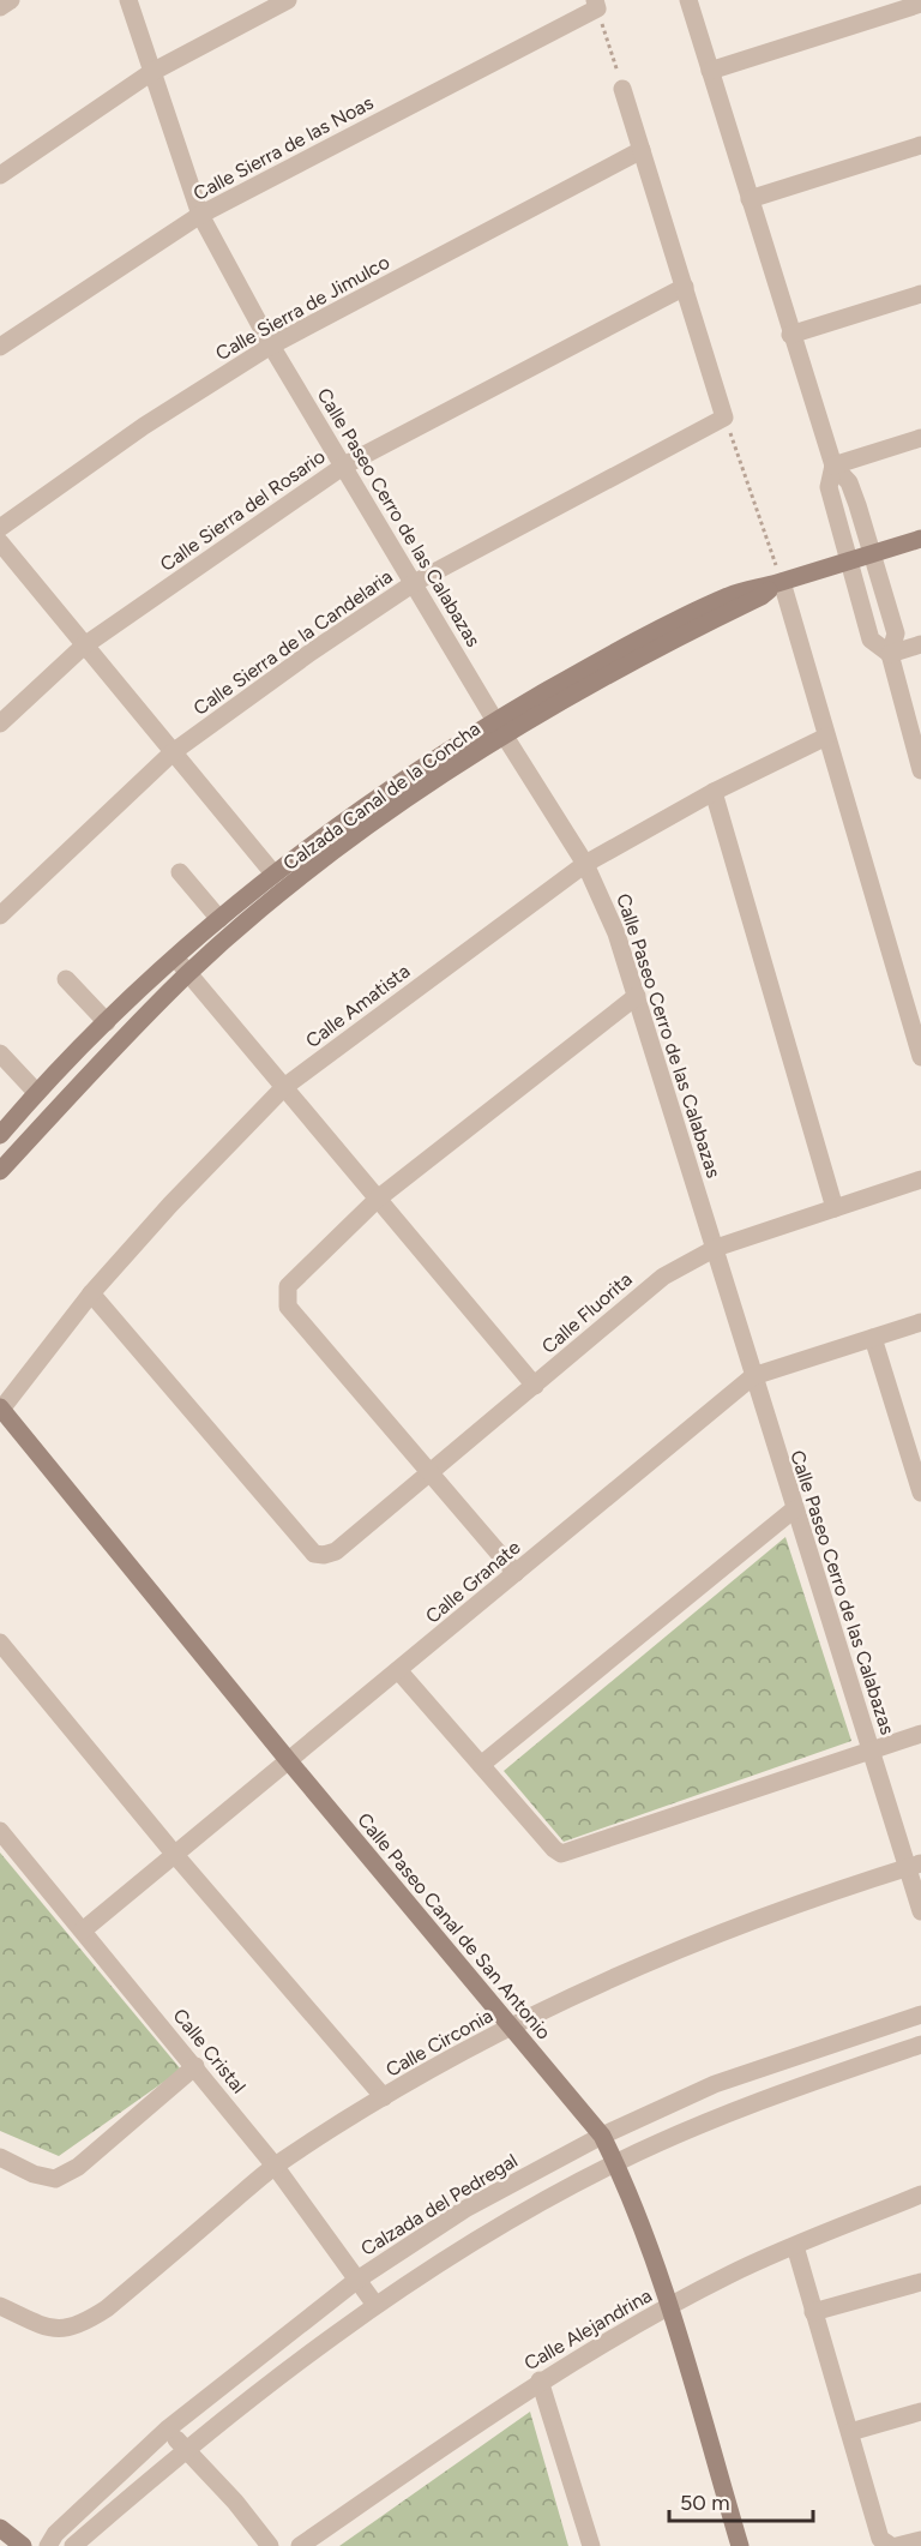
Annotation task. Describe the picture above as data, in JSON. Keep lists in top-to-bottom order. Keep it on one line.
{"streets":{"street":["Calle Sierra de las Noas","Calle Sierra de Jimulco","Calle Sierra del Rosario","Calle Paseo Cerro de las Calabazas","Calle Sierra de la Candelaria","Calzada Canal de la Concha","Calle Amatista","Calle Fluorita","Calle Granate","Calle Paseo Canal de San Antonio","Calle Circonia","Calle Cristal","Calzada del Pedregal","Calle Alejandrina"]},"crossings":[["Calle Sierra de las Noas","Calle Paseo Cerro de las Calabazas"],["Calle Sierra de Jimulco","Calle Paseo Cerro de las Calabazas"],["Calle Sierra del Rosario","Calle Paseo Cerro de las Calabazas"],["Calle Paseo Cerro de las Calabazas","Calle Sierra de la Candelaria"],["Calle Paseo Cerro de las Calabazas","Calzada Canal de la Concha"],["Calle Paseo Cerro de las Calabazas","Calle Amatista"],["Calle Paseo Cerro de las Calabazas","Calle Fluorita"],["Calle Paseo Cerro de las Calabazas","Calle Granate"],["Calle Paseo Cerro de las Calabazas","Calle Circonia"],["Calle Amatista","Calle Fluorita"],["Calle Amatista","Calle Paseo Canal de San Antonio"],["Calle Granate","Calle Paseo Canal de San Antonio"],["Calle Granate","Calle Cristal"],["Calle Paseo Canal de San Antonio","Calle Circonia"],["Calle Paseo Canal de San Antonio","Calzada del Pedregal"],["Calle Paseo Canal de San Antonio","Calle Alejandrina"],["Calle Circonia","Calle Cristal"],["Calle Cristal","Calzada del Pedregal"]],"scale_bar":"50 m"}
